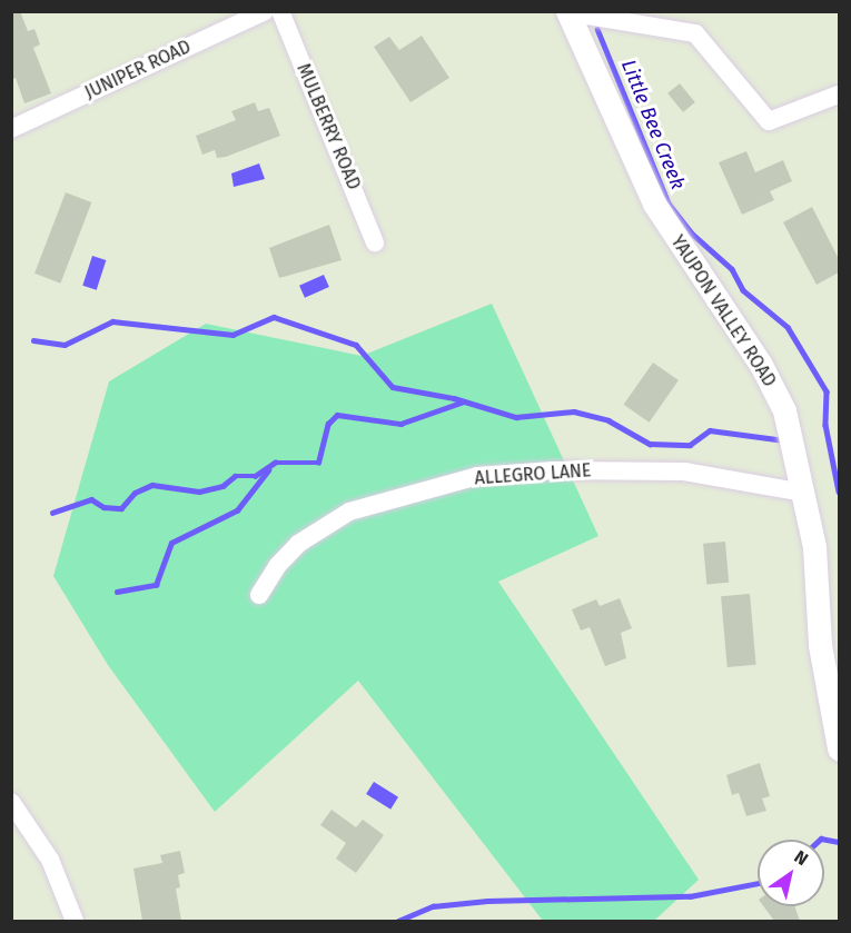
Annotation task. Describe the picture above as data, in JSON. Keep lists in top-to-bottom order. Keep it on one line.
{"streets":{"street":["JUNIPER ROAD","MULBERRY ROAD","YAUPON VALLEY ROAD","ALLEGRO LANE"]},"crossings":[["YAUPON VALLEY ROAD","ALLEGRO LANE"]],"water":["Little Bee Creek"],"north":"top right"}
